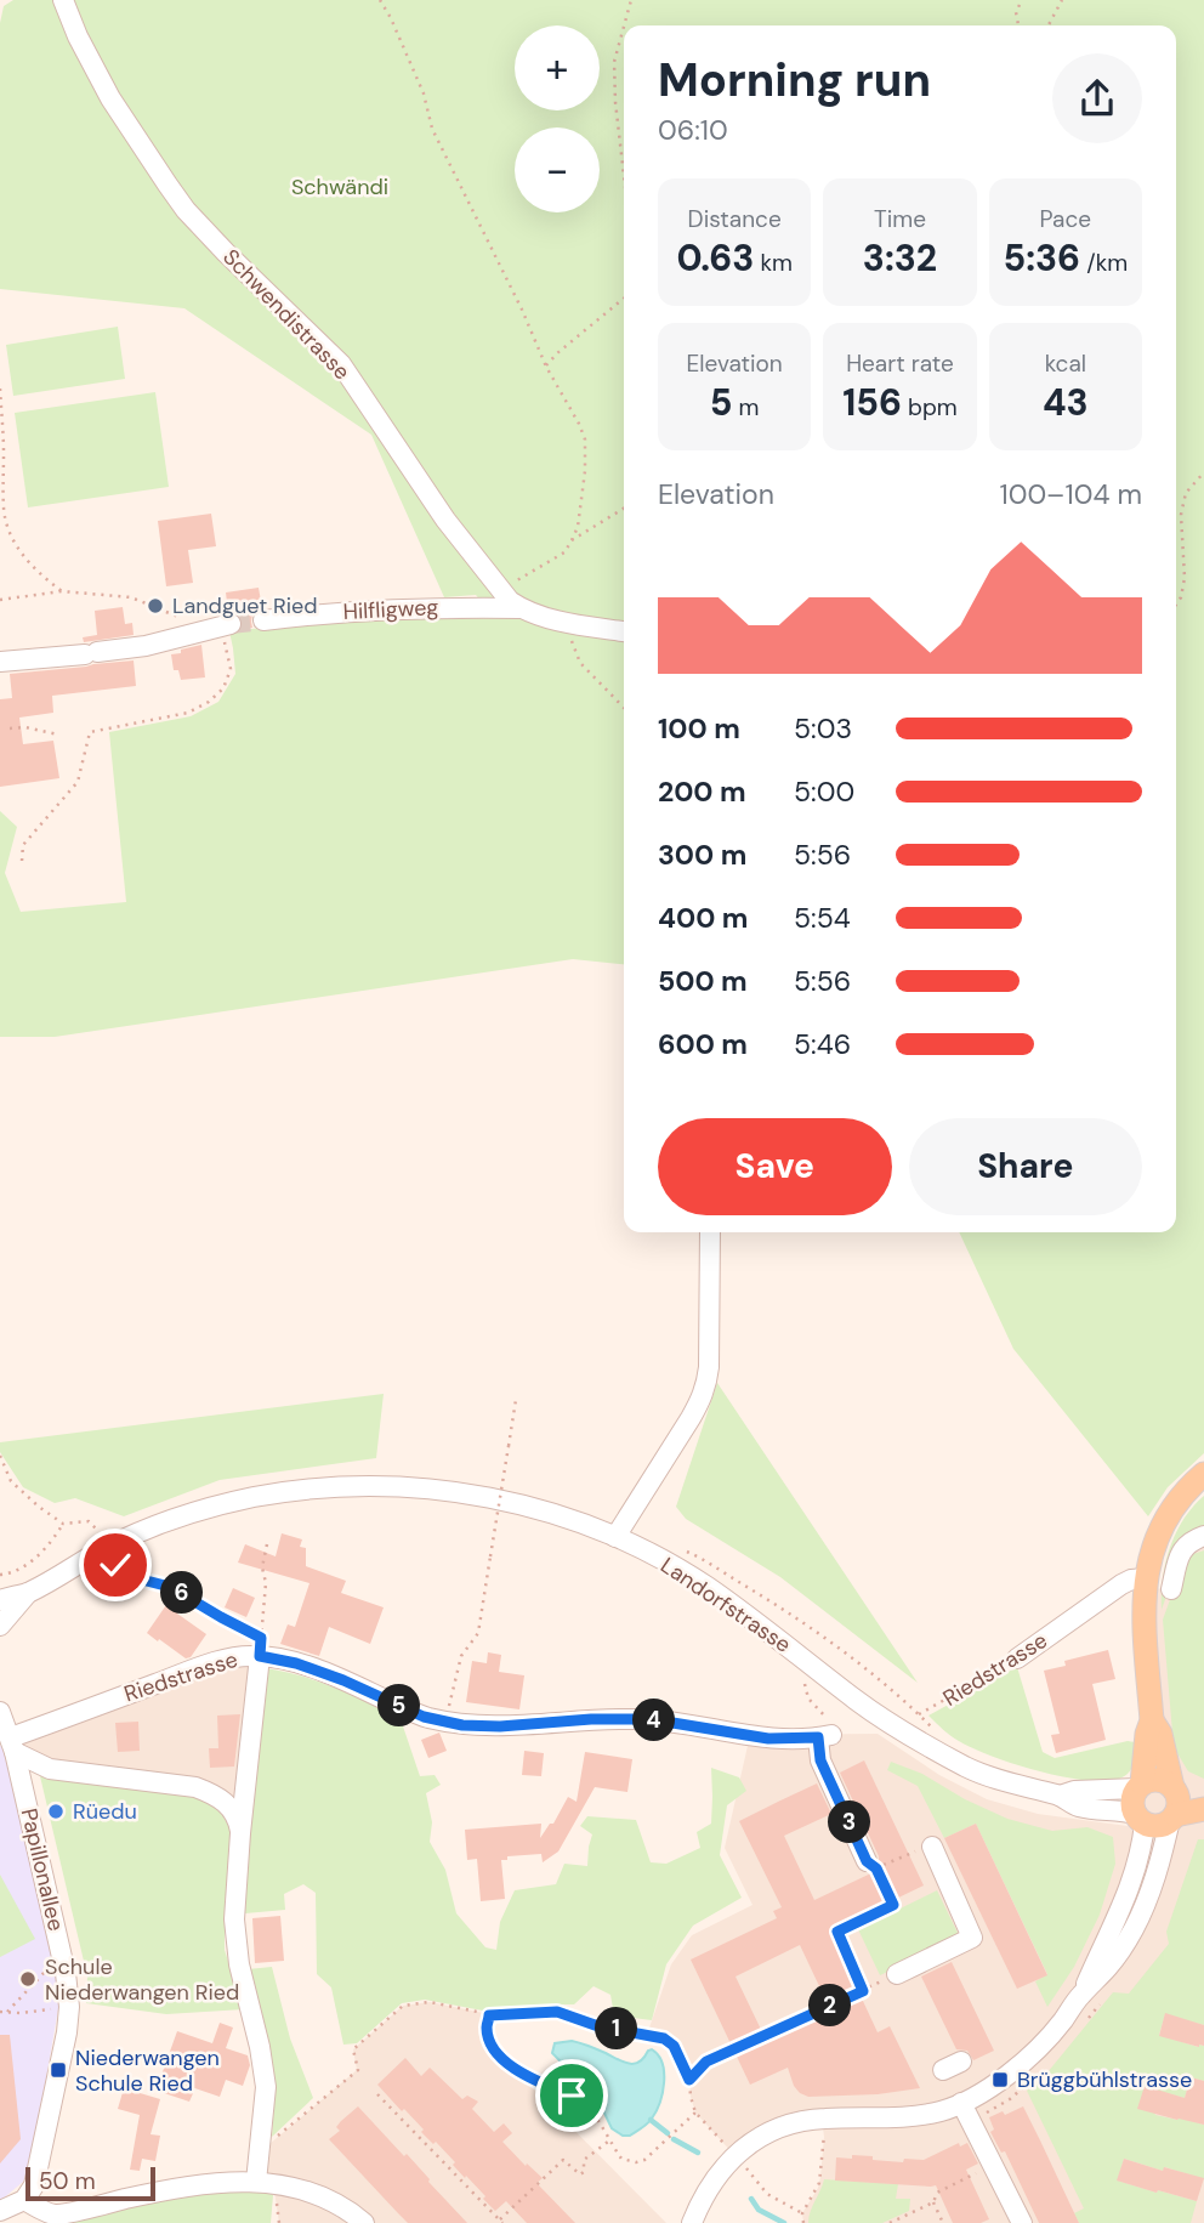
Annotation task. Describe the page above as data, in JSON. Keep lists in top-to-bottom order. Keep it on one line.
{"streets":{"street":["Schwendistrasse","Hilfligweg","Landorfstrasse","Riedstrasse","Papillonallee"]},"crossings":[["Schwendistrasse","Hilfligweg"],["Riedstrasse","Papillonallee"]],"parks":["Schwändi"],"places":{"other":["Landguet Ried","Rüedu","Schule Niederwangen Ried"],"transit":["Niederwangen Schule Ried","Brüggbühlstrasse"]},"scale_bar":"50 m","page":{"map_buttons":["+","−"],"heading":["Morning run","06:10"],"stats":[["Distance","0.63 km"],["Time","3:32"],["Pace","5:36 /km"],["Elevation","5 m"],["Heart rate","156 bpm"],["kcal","43"]],"chart":["Elevation","100–104 m"],"list":[{"name":"100 m","note":"5:03"},{"name":"200 m","note":"5:00"},{"name":"300 m","note":"5:56"},{"name":"400 m","note":"5:54"},{"name":"500 m","note":"5:56"},{"name":"600 m","note":"5:46"}],"buttons":["Save","Share"],"pins":["6","5","4","3","2","1"],"scale":"50 m"}}
